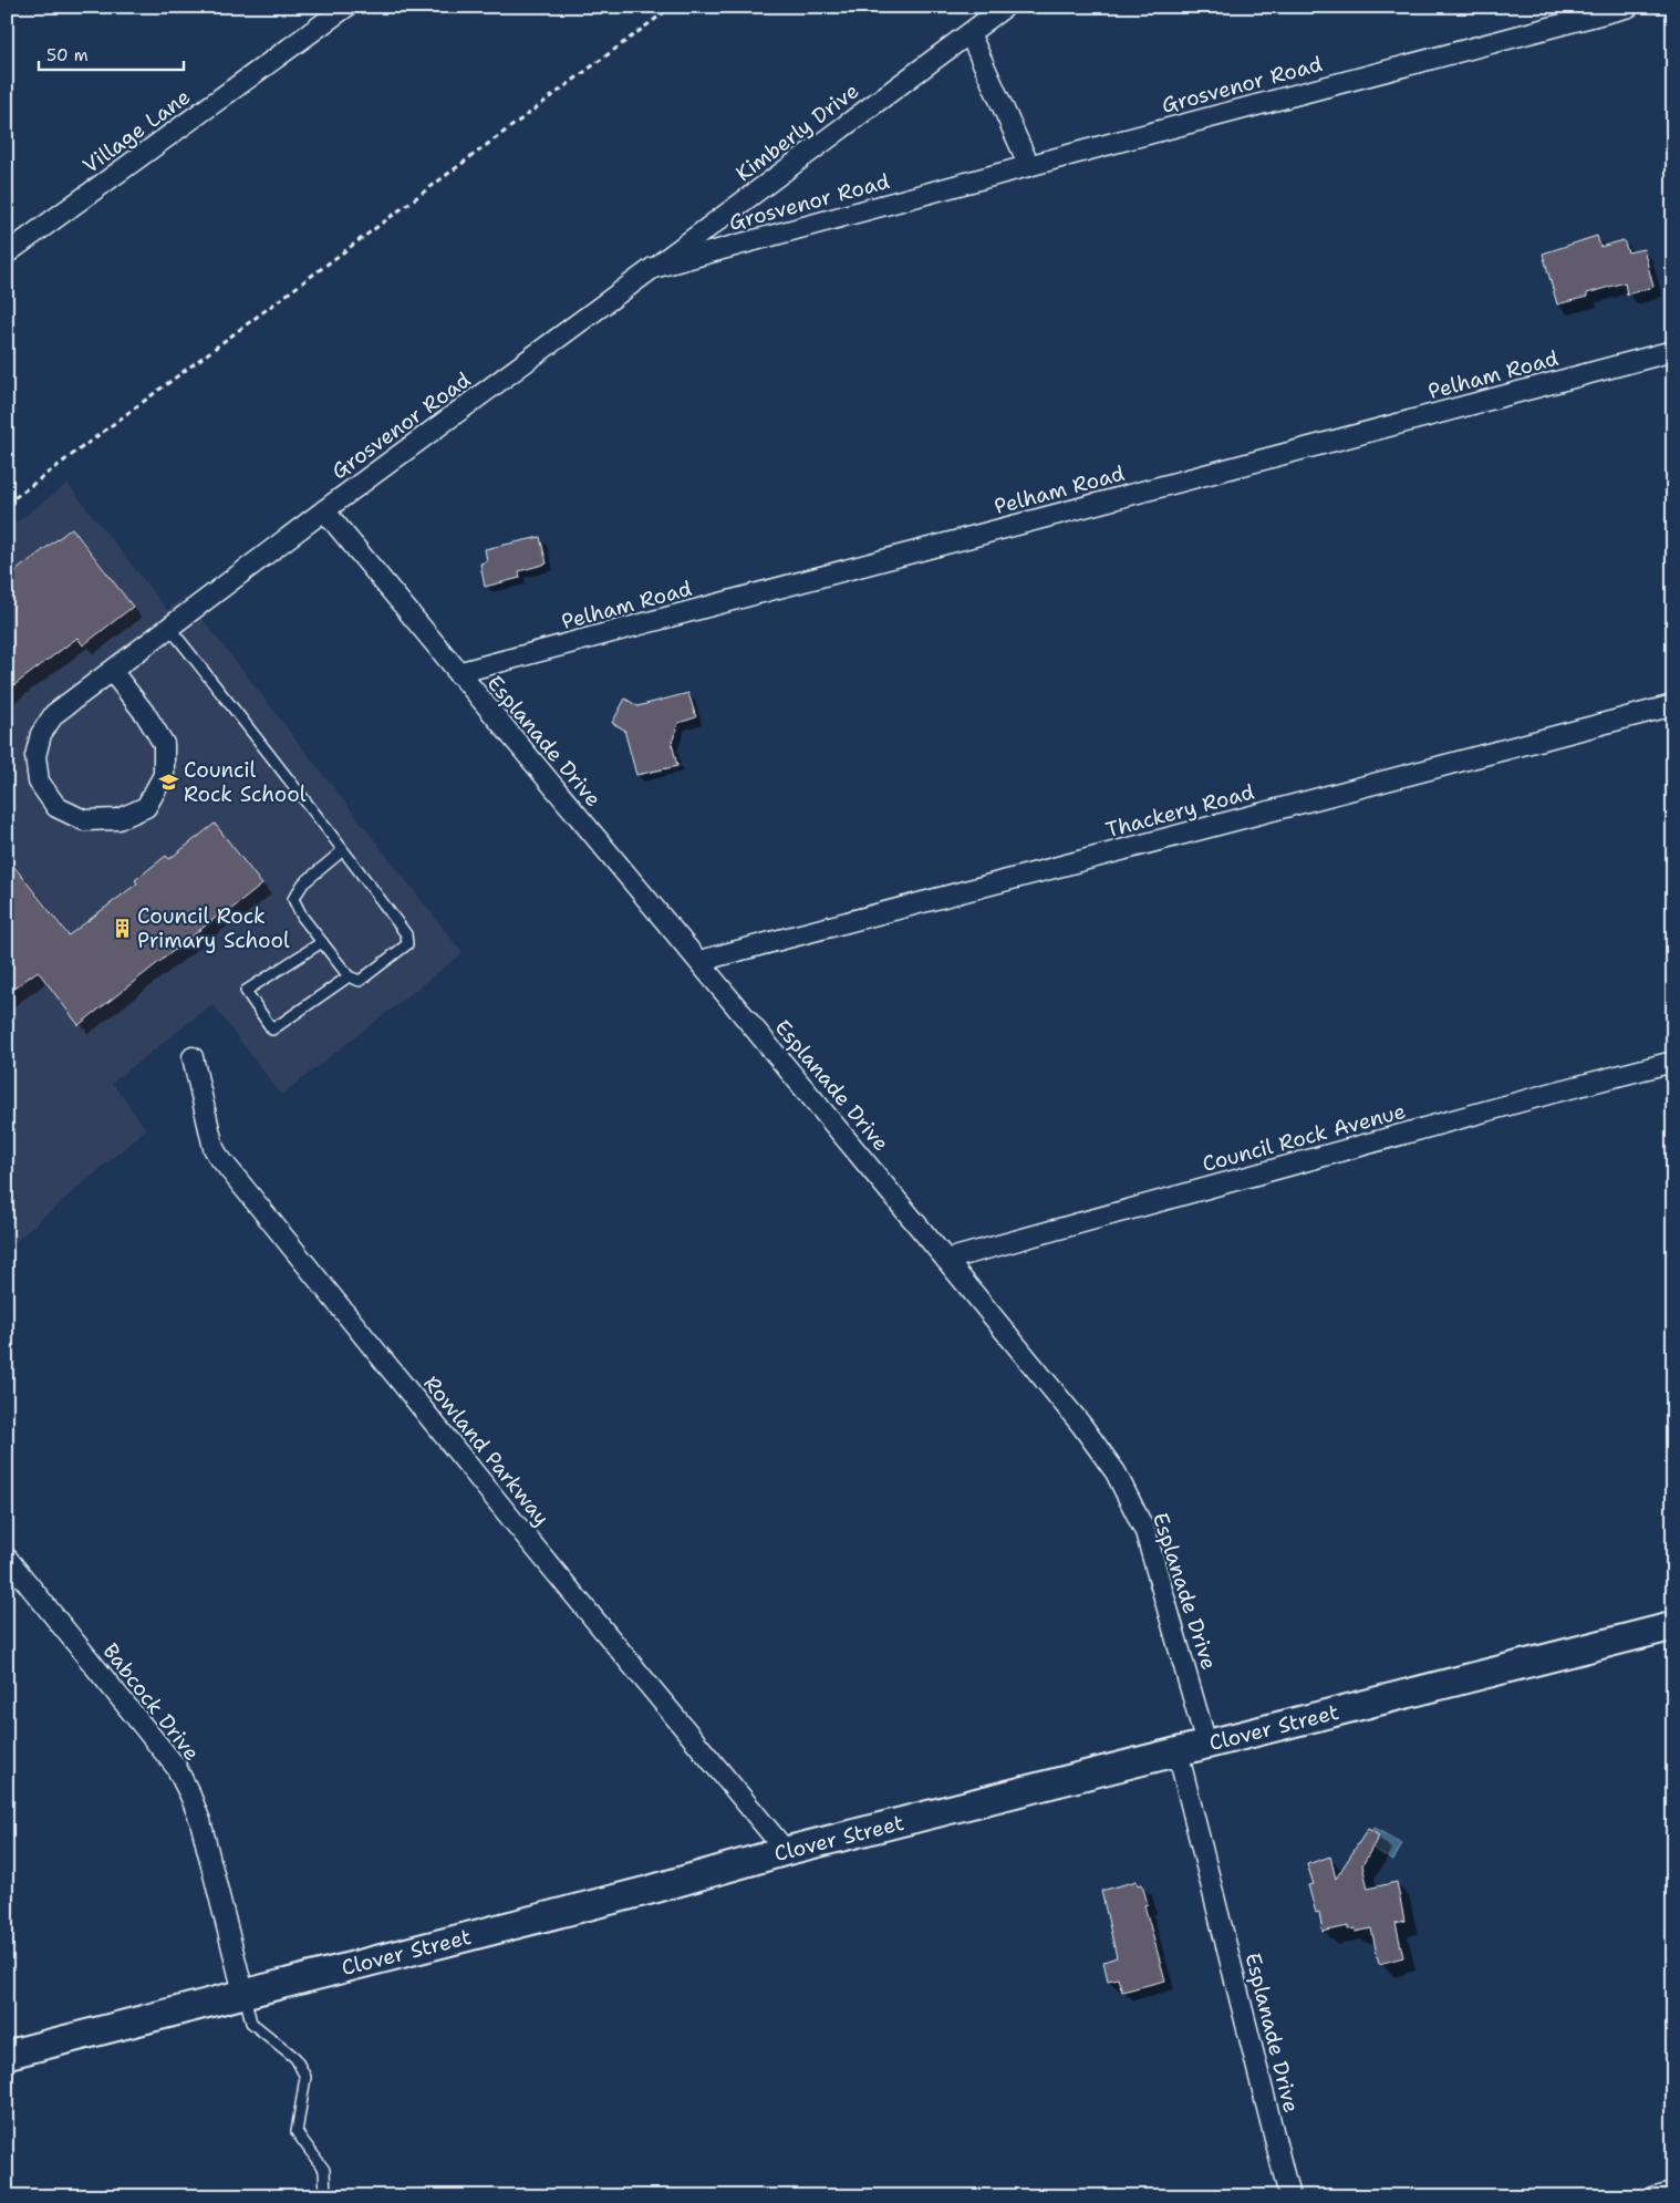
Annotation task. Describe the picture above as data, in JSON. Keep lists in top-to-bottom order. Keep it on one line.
{"streets":{"main road":["Clover Street"],"street":["Grosvenor Road","Village Lane","Kimberly Drive","Pelham Road","Esplanade Drive","Thackery Road","Council Rock Avenue","Rowland Parkway","Babcock Drive"]},"crossings":[["Grosvenor Road","Kimberly Drive"],["Grosvenor Road","Esplanade Drive"],["Pelham Road","Esplanade Drive"],["Esplanade Drive","Thackery Road"],["Esplanade Drive","Council Rock Avenue"],["Esplanade Drive","Clover Street"],["Rowland Parkway","Clover Street"],["Babcock Drive","Clover Street"]],"places":{"school or university":["Council Rock School"],"building":["Council Rock Primary School"]},"scale_bar":"50 m"}
